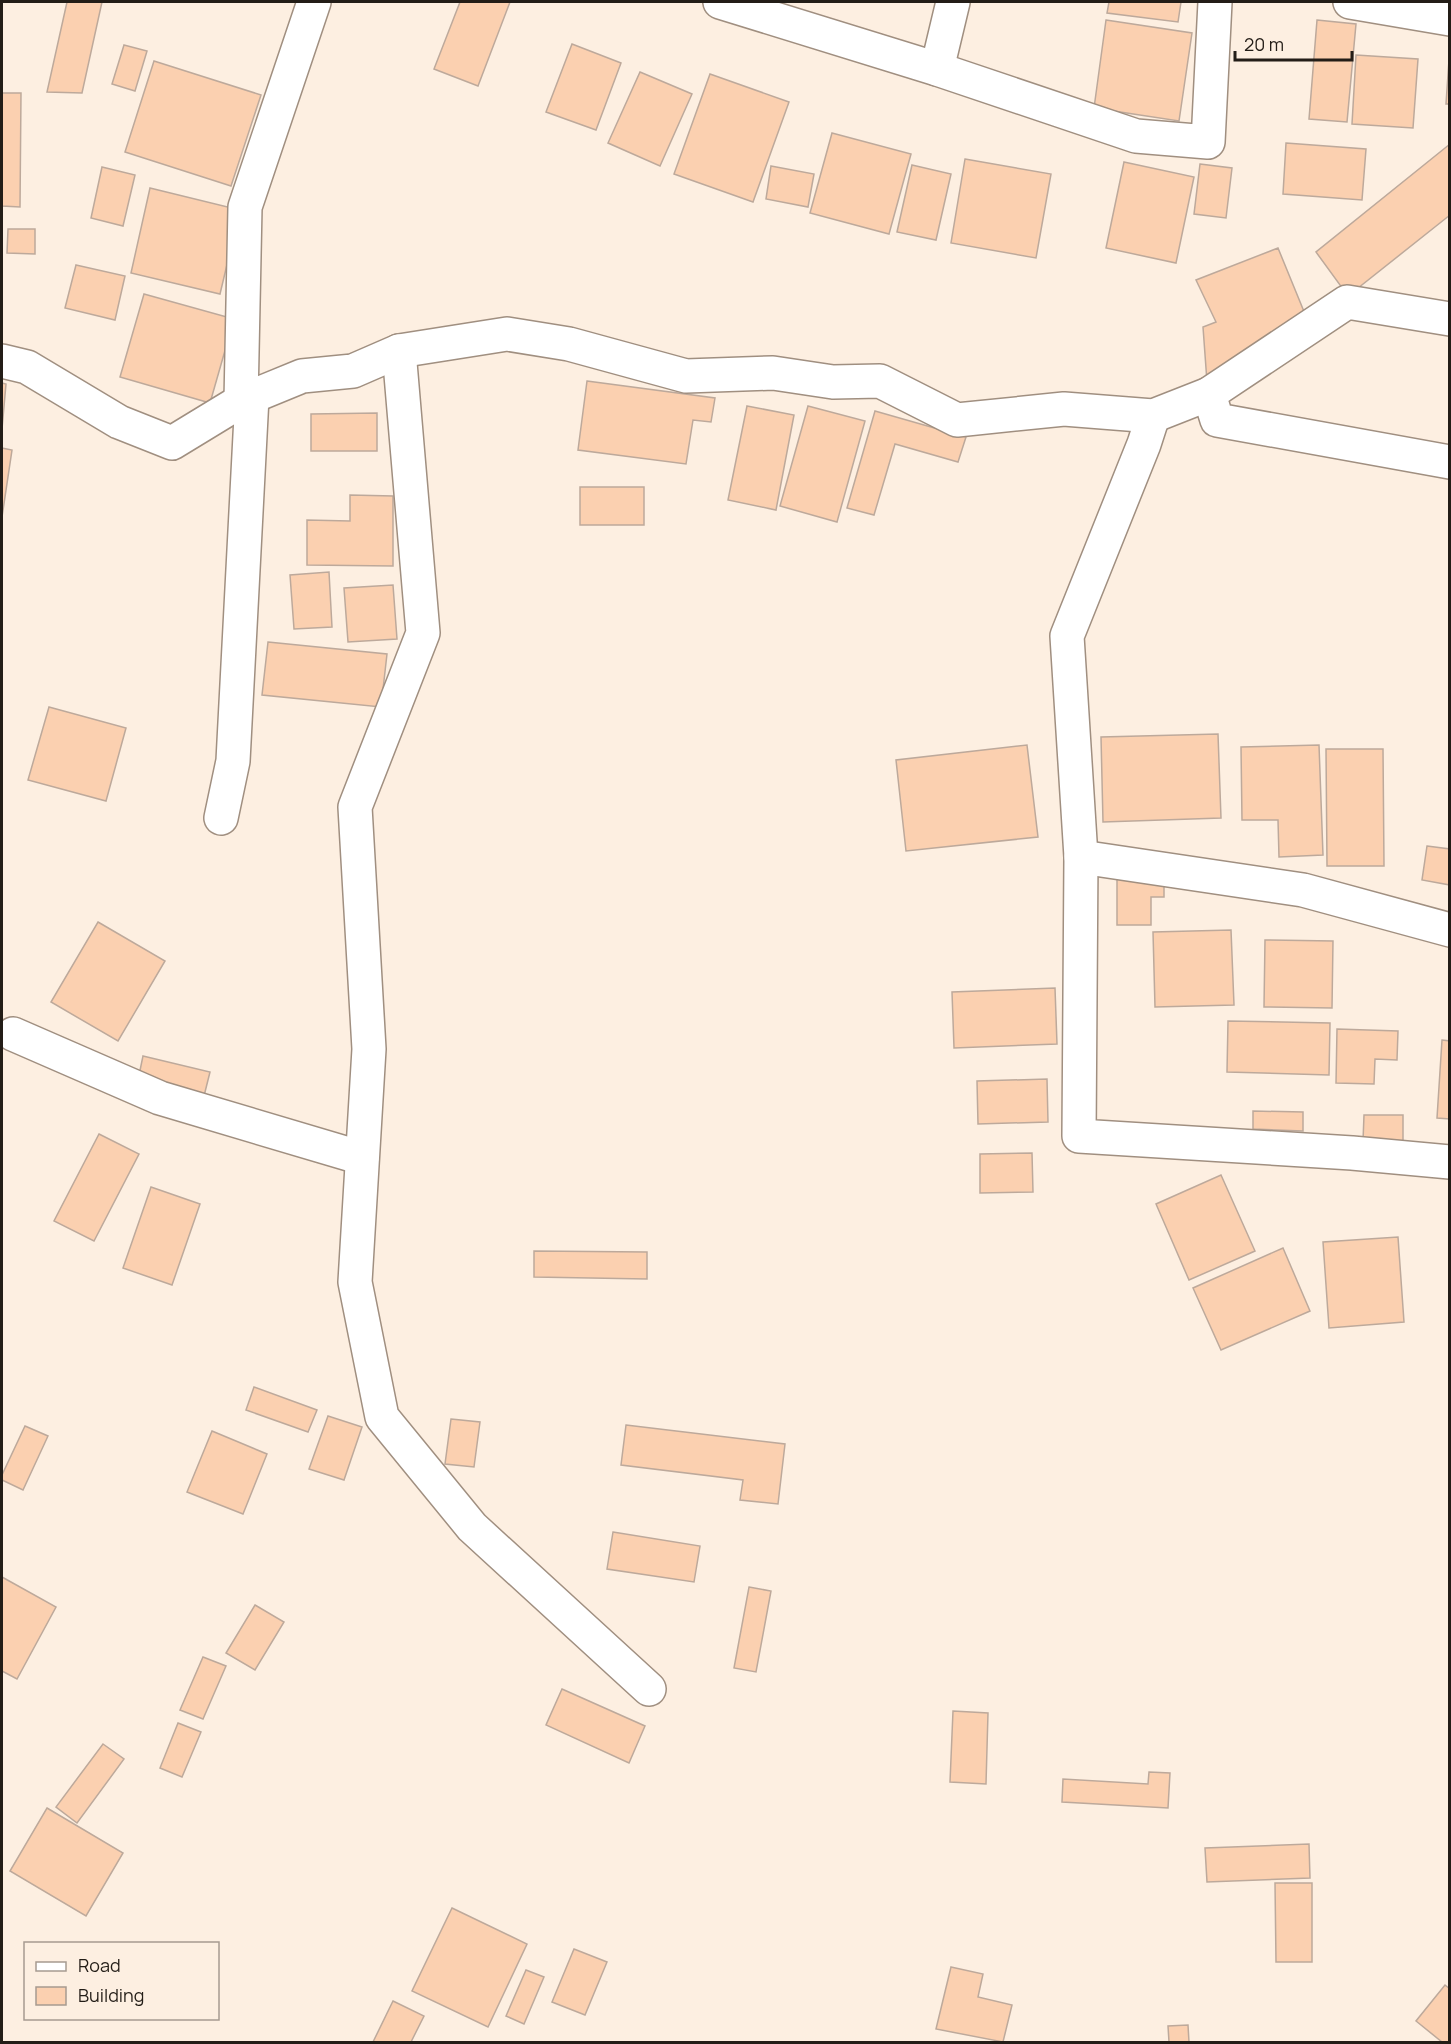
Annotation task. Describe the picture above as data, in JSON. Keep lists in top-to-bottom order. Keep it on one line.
{"legend":["Road","Building"],"scale_bar":"20 m"}
